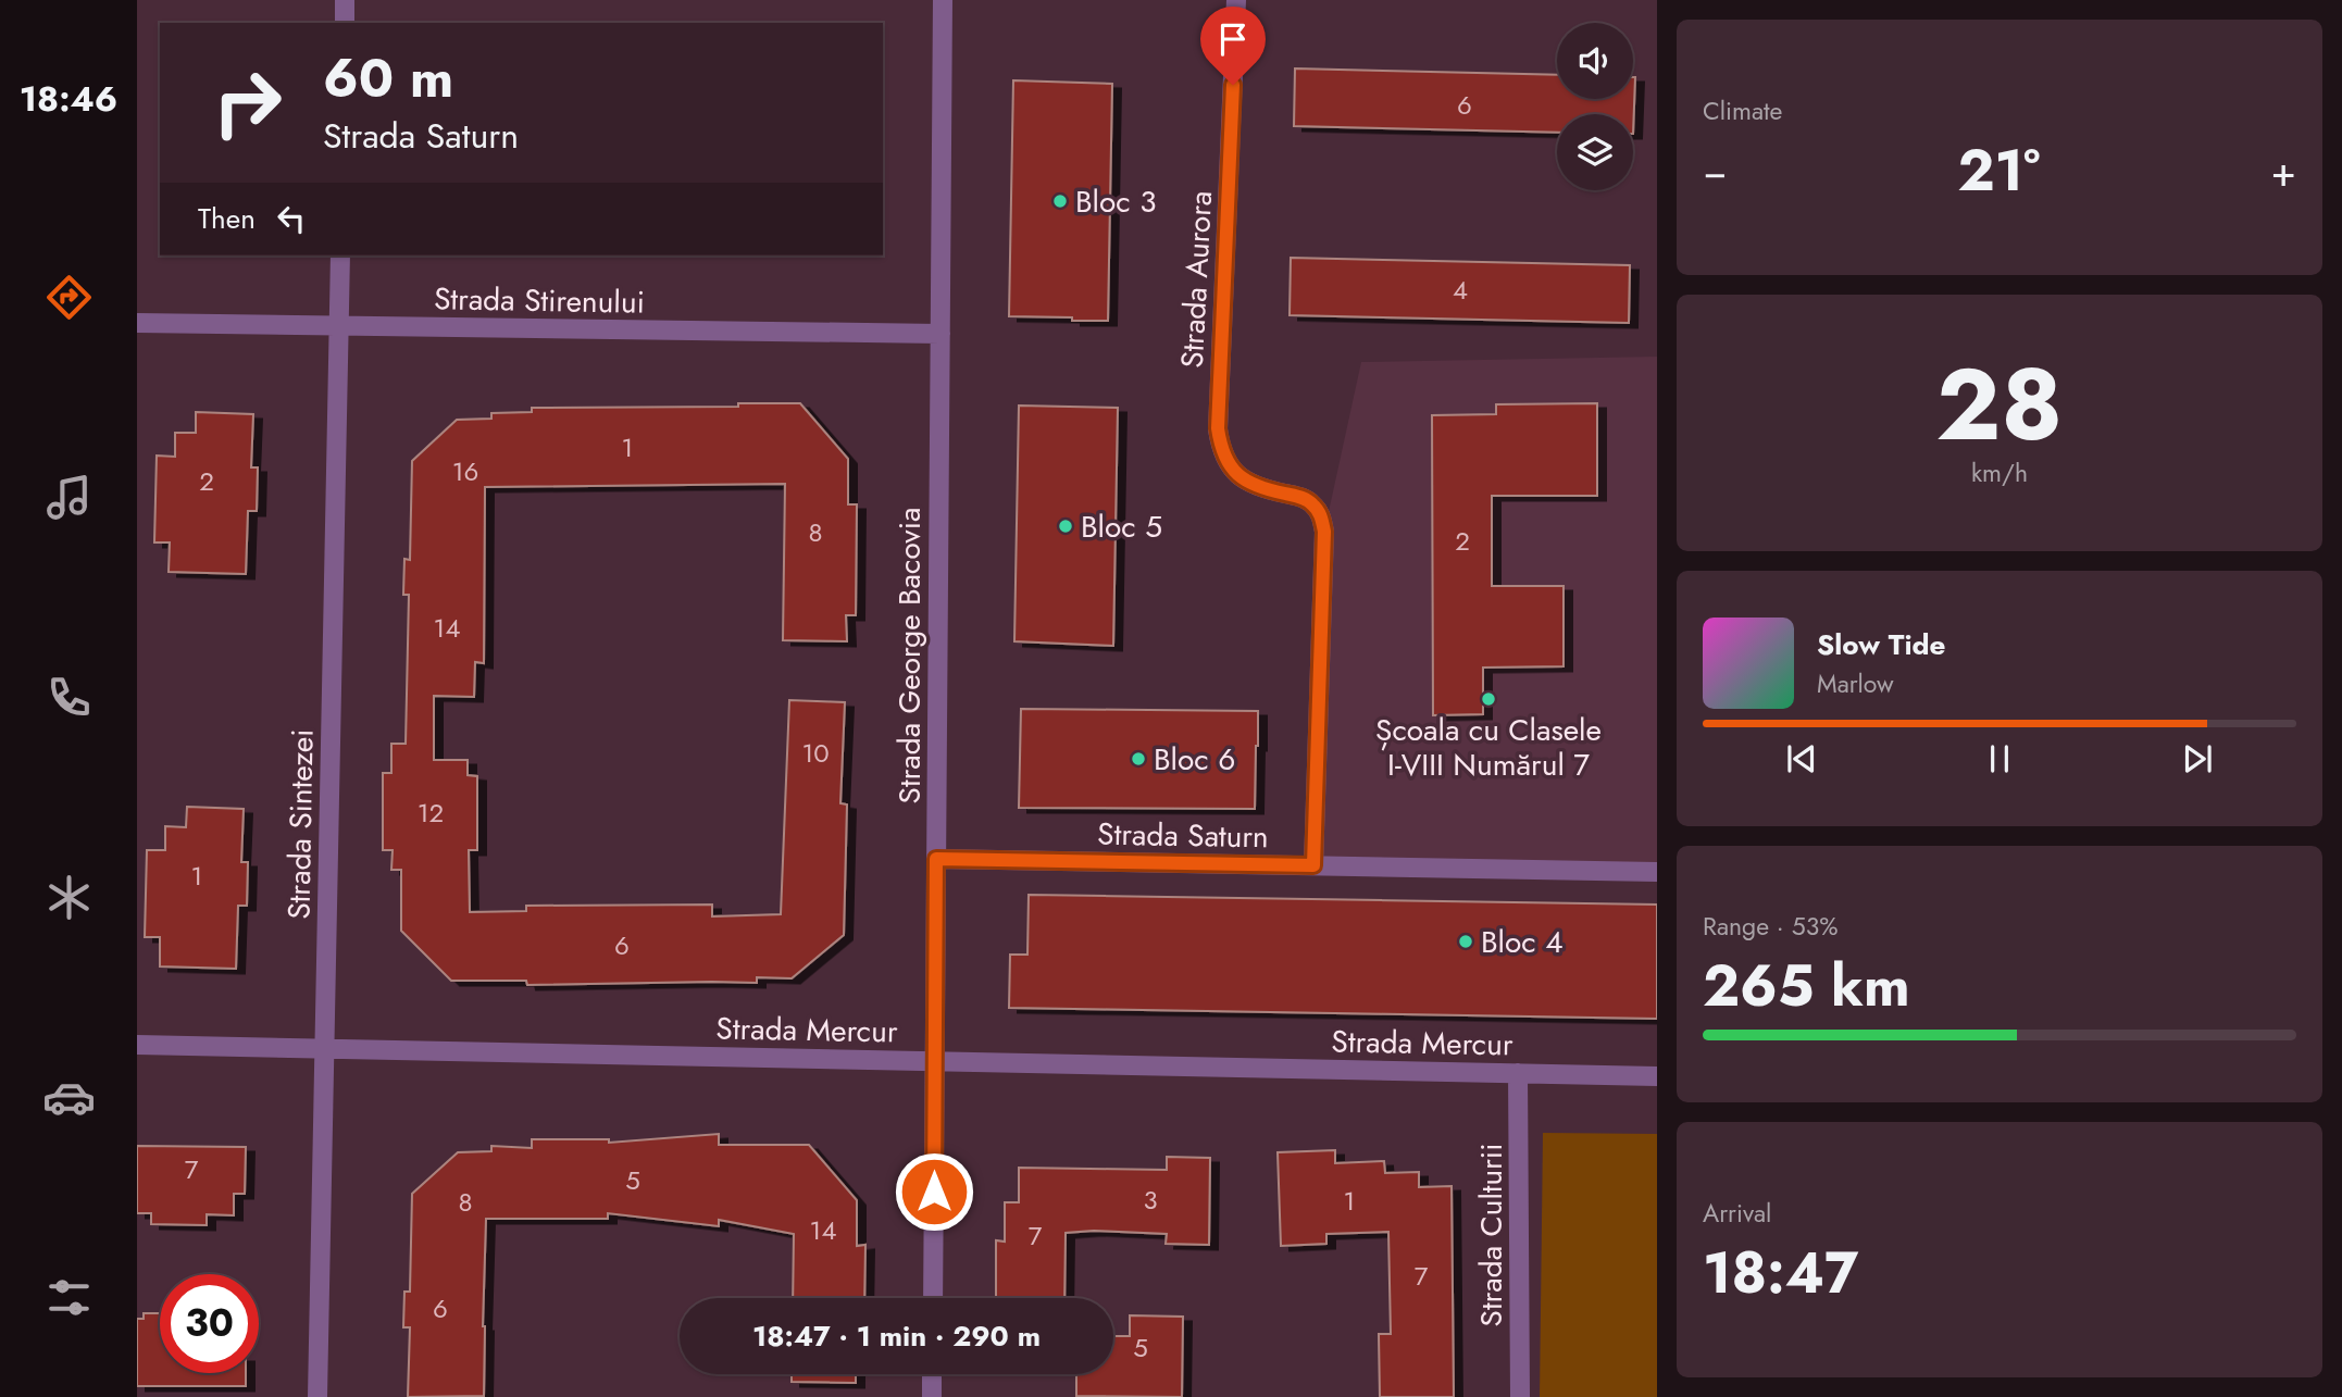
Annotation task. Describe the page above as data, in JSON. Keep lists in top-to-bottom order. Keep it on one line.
{"streets":{"street":["Strada Aurora","Strada Stirenului","Strada George Bacovia","Strada Sintezei","Strada Saturn","Strada Mercur","Strada Culturii"]},"crossings":[["Strada Aurora","Strada Saturn"],["Strada Stirenului","Strada George Bacovia"],["Strada Stirenului","Strada Sintezei"],["Strada George Bacovia","Strada Saturn"],["Strada George Bacovia","Strada Mercur"],["Strada Sintezei","Strada Mercur"],["Strada Mercur","Strada Culturii"]],"places":["Bloc 3","Bloc 5","Școala cu Clasele I-VIII Numărul 7","Bloc 6","Bloc 4"],"house_numbers":["6","4","1","16","2","8","2","14","10","12","1","6","7","5","3","1","8","14","7","7","6","5"],"page":{"tabs":"18:46","tile":["Climate",["28","km/h"],["Range · 53%","265 km"],["Arrival","18:47"]],"turn":["60 m","Strada Saturn"],"heat":["−","21°","+"],"then":"Then","song":["Slow Tide","Marlow"],"limit":"30","trip":"18:47 · 1 min · 290 m"}}
